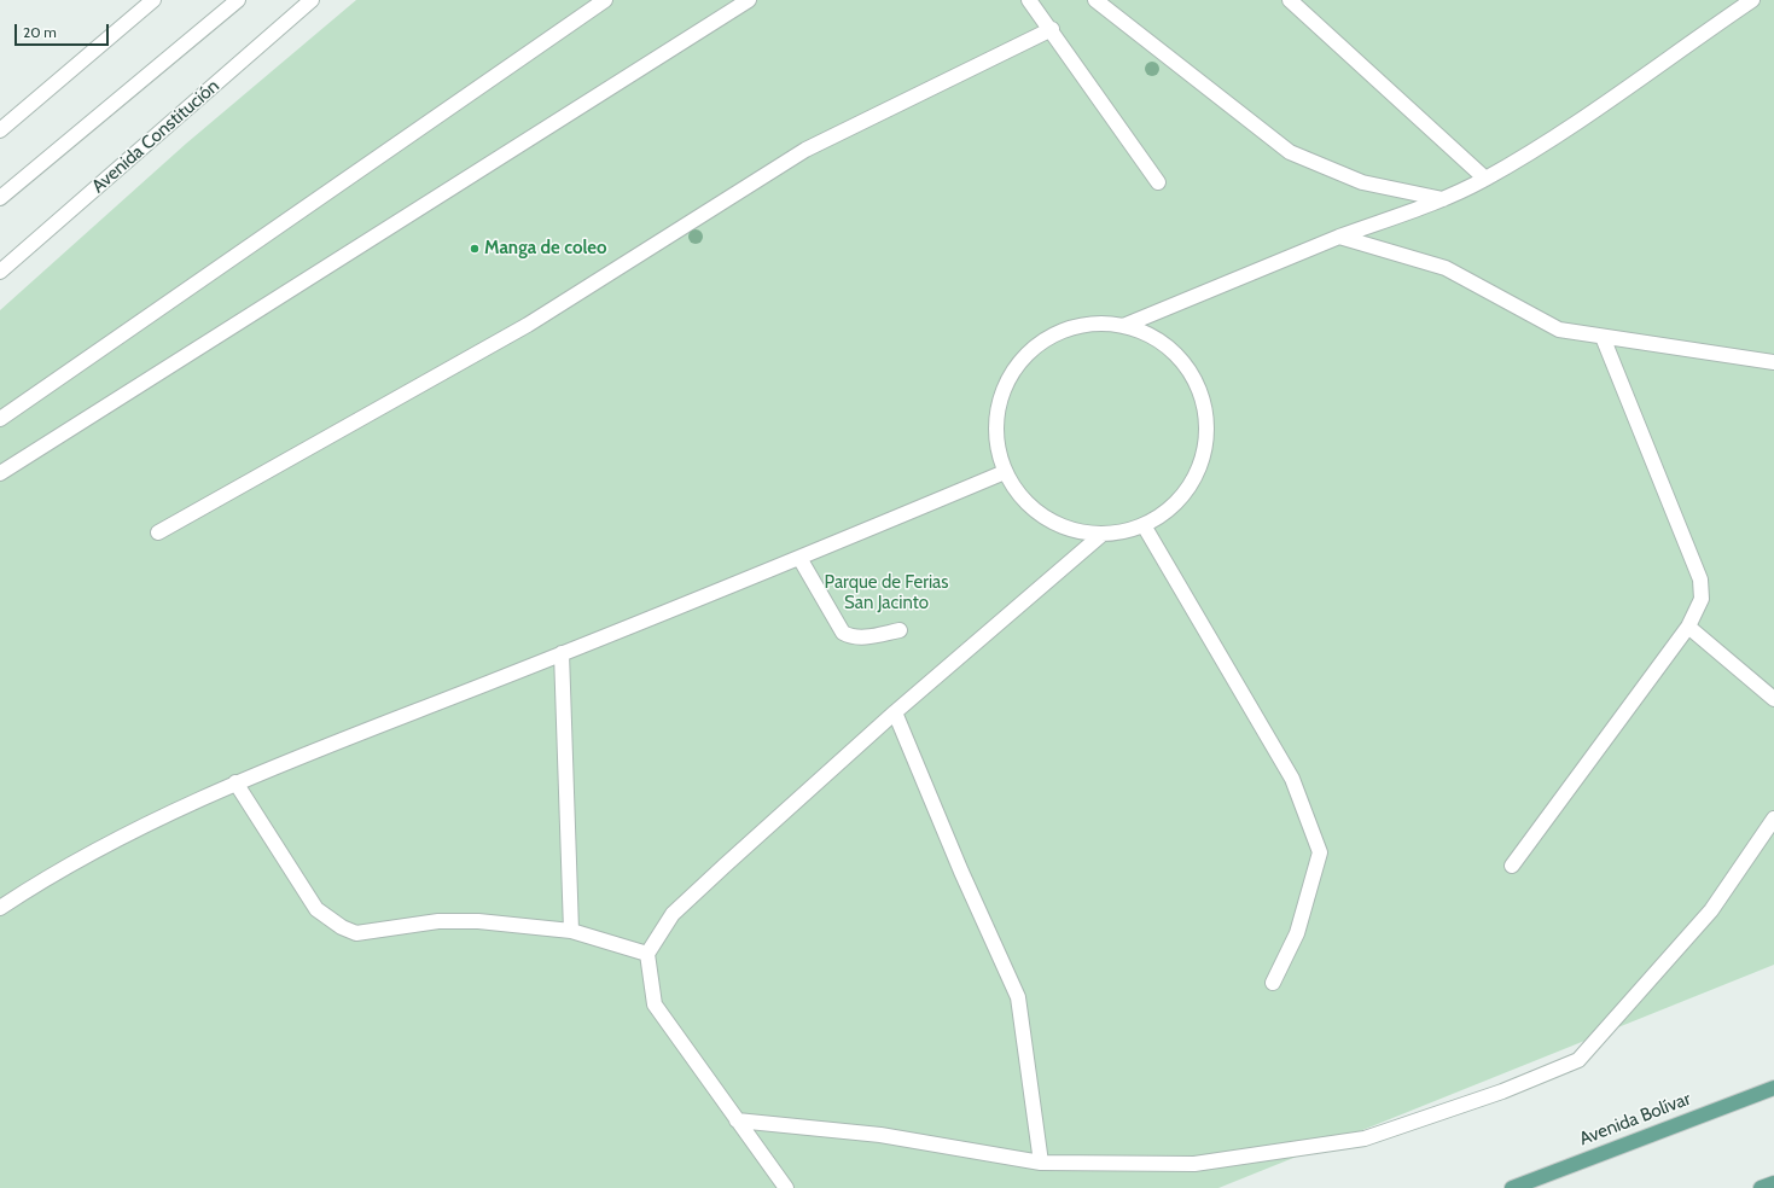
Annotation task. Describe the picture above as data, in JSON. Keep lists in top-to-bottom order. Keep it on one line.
{"streets":{"main road":["Avenida Bolívar"],"street":["Avenida Constitución"]},"parks":["Parque de Ferias San Jacinto"],"places":["Manga de coleo"],"scale_bar":"20 m"}
